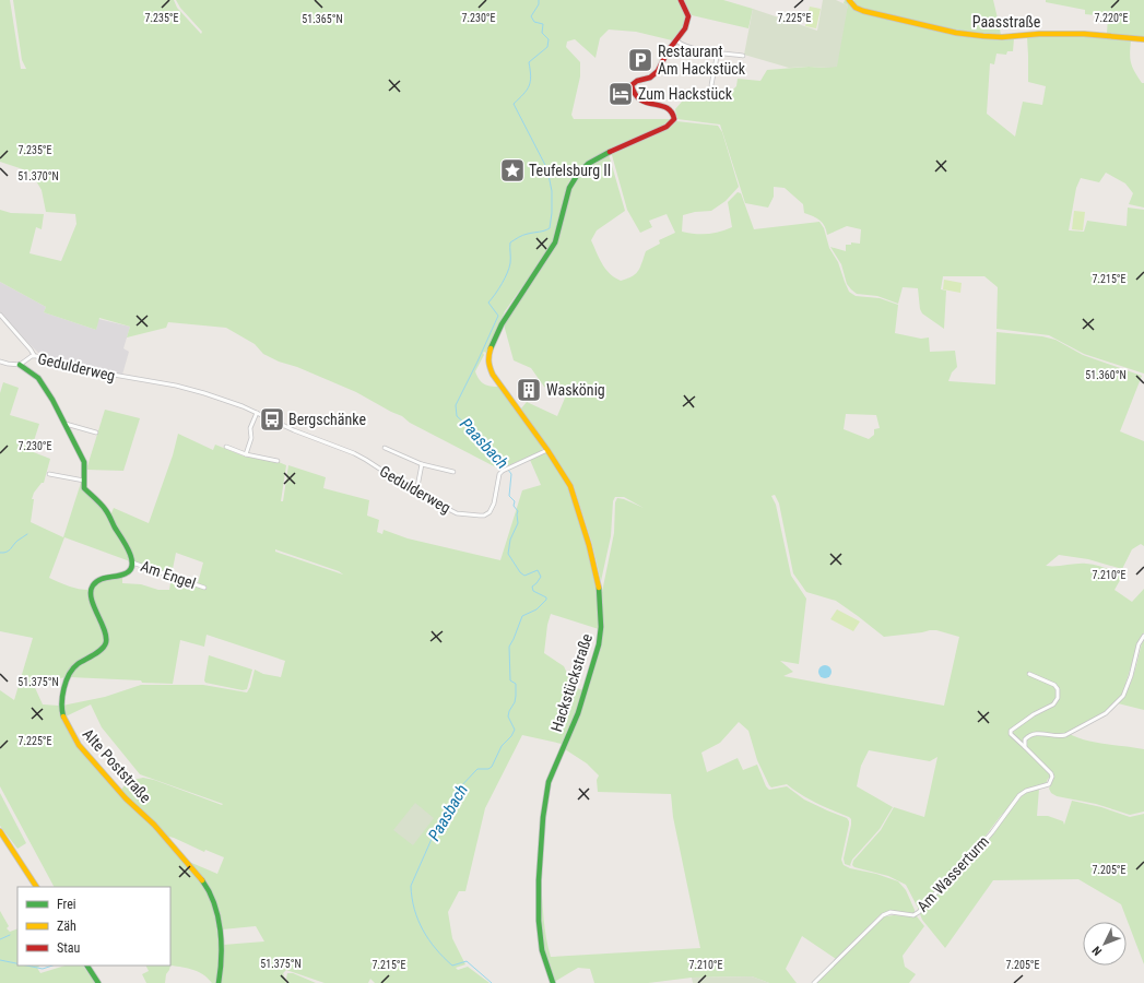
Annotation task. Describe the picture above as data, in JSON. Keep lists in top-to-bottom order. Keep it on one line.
{"streets":{"street":["Paasstraße","Gedulderweg","Am Engel","Hackstückstraße","Alte Poststraße","Am Wasserturm"]},"crossings":[["Gedulderweg","Hackstückstraße"],["Am Engel","Alte Poststraße"]],"water":["Paasbach"],"places":{"parking":["Restaurant Am Hackstück"],"hotel":["Zum Hackstück"],"place":["Teufelsburg II"],"building":["Waskönig"],"bus stop":["Bergschänke"]},"legend":["Frei","Zäh","Stau"],"north":"bottom left","coordinates":["7.235°E","7.230°E","7.225°E","7.220°E","51.365°N","51.370°N","7.215°E","51.360°N","7.210°E","51.375°N","7.205°E"]}
